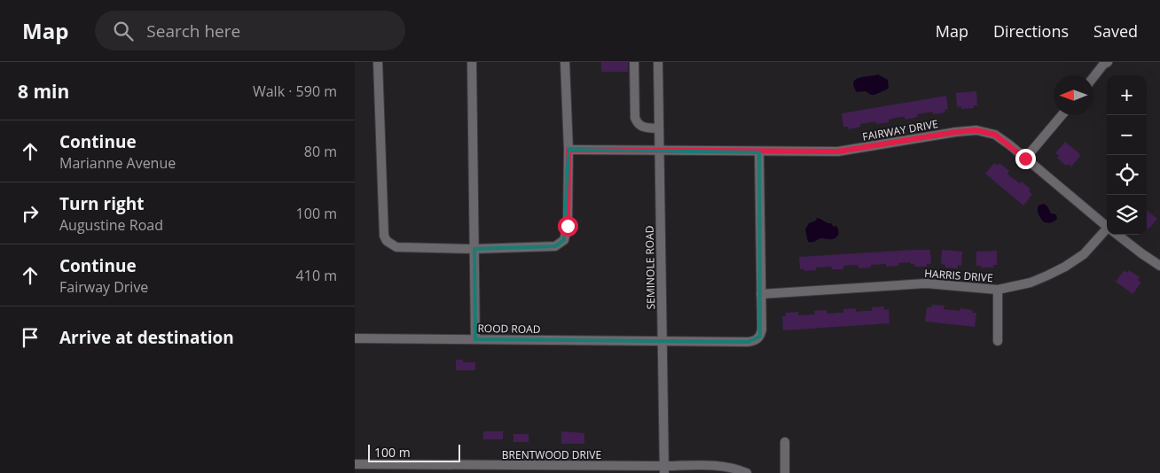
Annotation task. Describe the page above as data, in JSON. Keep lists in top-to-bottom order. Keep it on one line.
{"streets":{"street":["FAIRWAY DRIVE","SEMINOLE ROAD","HARRIS DRIVE","ROOD ROAD","BRENTWOOD DRIVE"]},"crossings":[["FAIRWAY DRIVE","SEMINOLE ROAD"],["SEMINOLE ROAD","ROOD ROAD"],["SEMINOLE ROAD","BRENTWOOD DRIVE"],["HARRIS DRIVE","ROOD ROAD"]],"scale_bar":"100 m","north":"left","page":{"header":"Map","search":"Search here","nav":["Map","Directions","Saved"],"heading":["8 min","Walk · 590 m"],"map_buttons":["+","−"],"list":[["Continue","Marianne Avenue","80 m"],["Turn right","Augustine Road","100 m"],["Continue","Fairway Drive","410 m"],"Arrive at destination"],"scale":"100 m"}}
